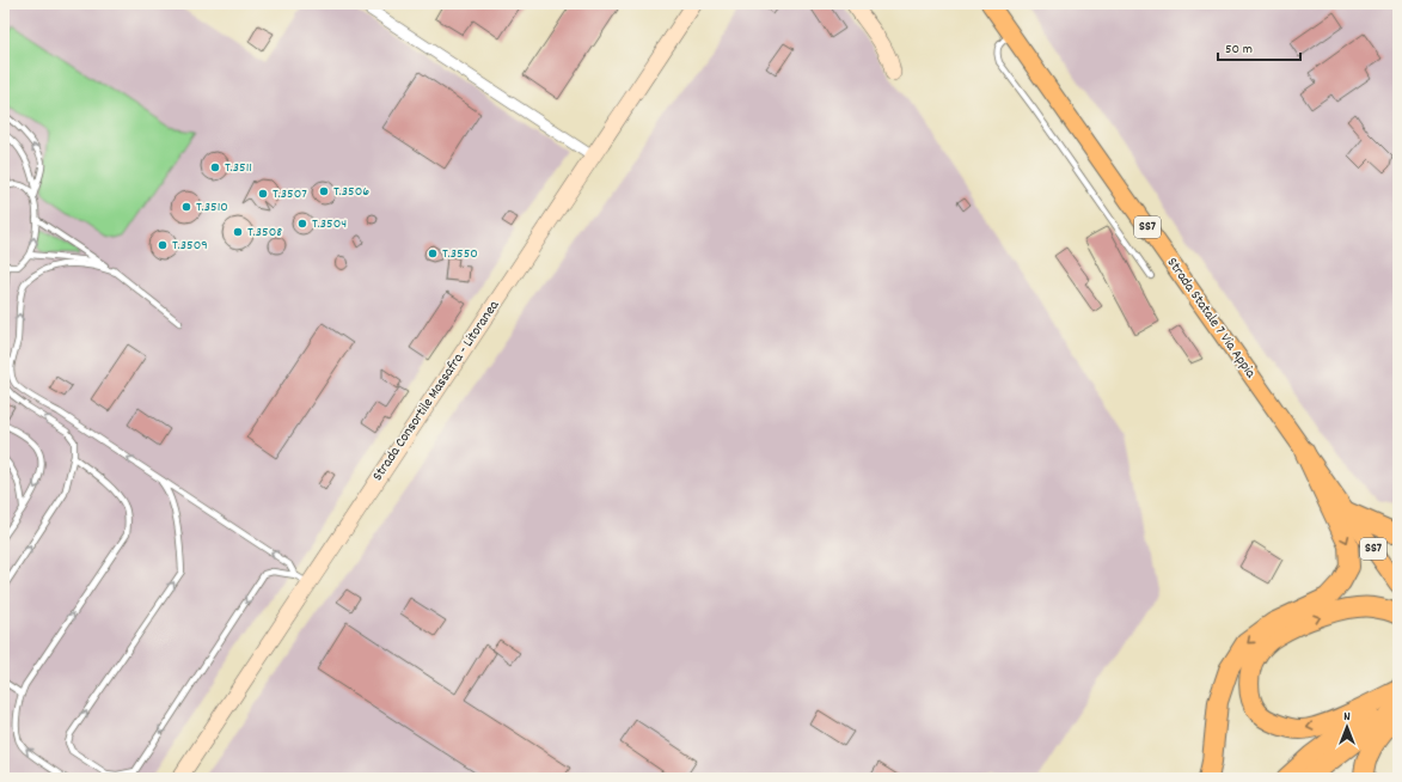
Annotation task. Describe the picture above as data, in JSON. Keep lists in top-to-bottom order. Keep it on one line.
{"streets":{"main road":["SS7","Strada Statale 7 Via Appia"],"street":["Strada Consortile Massafra - Litoranea"]},"places":["T.3511","T.3506","T.3507","T.3510","T.3504","T.3508","T.3509","T.3550"],"scale_bar":"50 m","north":"top"}
